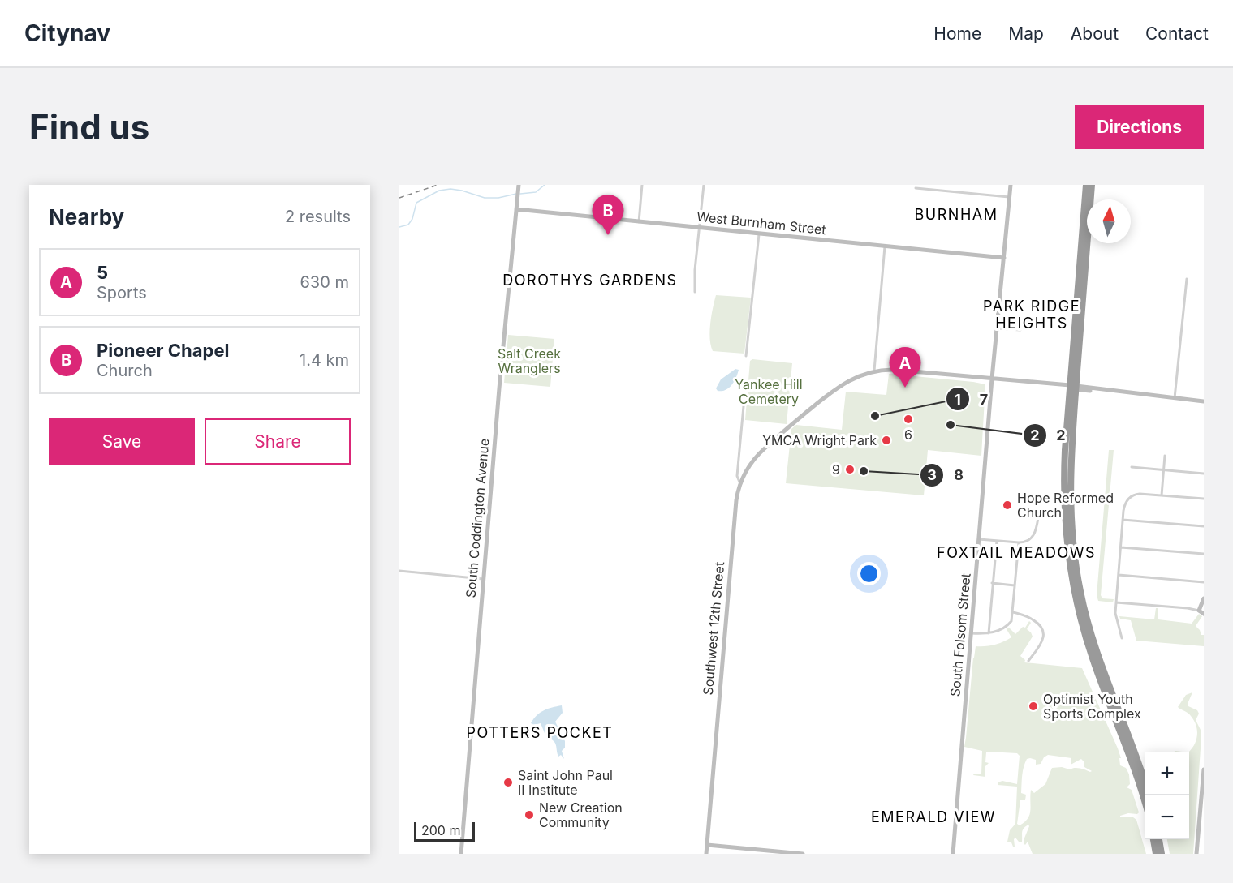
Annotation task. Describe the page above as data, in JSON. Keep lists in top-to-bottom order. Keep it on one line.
{"streets":{"street":["West Burnham Street","South Coddington Avenue","Southwest 12th Street","South Folsom Street"]},"crossings":[["West Burnham Street","South Coddington Avenue"],["West Burnham Street","South Folsom Street"]],"districts":["BURNHAM","DOROTHYS GARDENS","PARK RIDGE HEIGHTS","FOXTAIL MEADOWS","POTTERS POCKET","EMERALD VIEW"],"parks":["Salt Creek Wranglers","Yankee Hill Cemetery"],"places":["7","6","2","YMCA Wright Park","9","8","Hope Reformed Church","Optimist Youth Sports Complex","Saint John Paul II Institute","New Creation Community"],"scale_bar":"200 m","north":"top","page":{"header":"Citynav","nav":["Home","Map","About","Contact"],"buttons":["Directions",["Save","Share"]],"title":"Find us","heading":["Nearby","2 results"],"pins":["B","A"],"list":[{"mark":"A","name":"5","note":"Sports","value":"630 m"},{"mark":"B","name":"Pioneer Chapel","note":"Church","value":"1.4 km"}],"map_buttons":["+","−"],"scale":"200 m"}}
